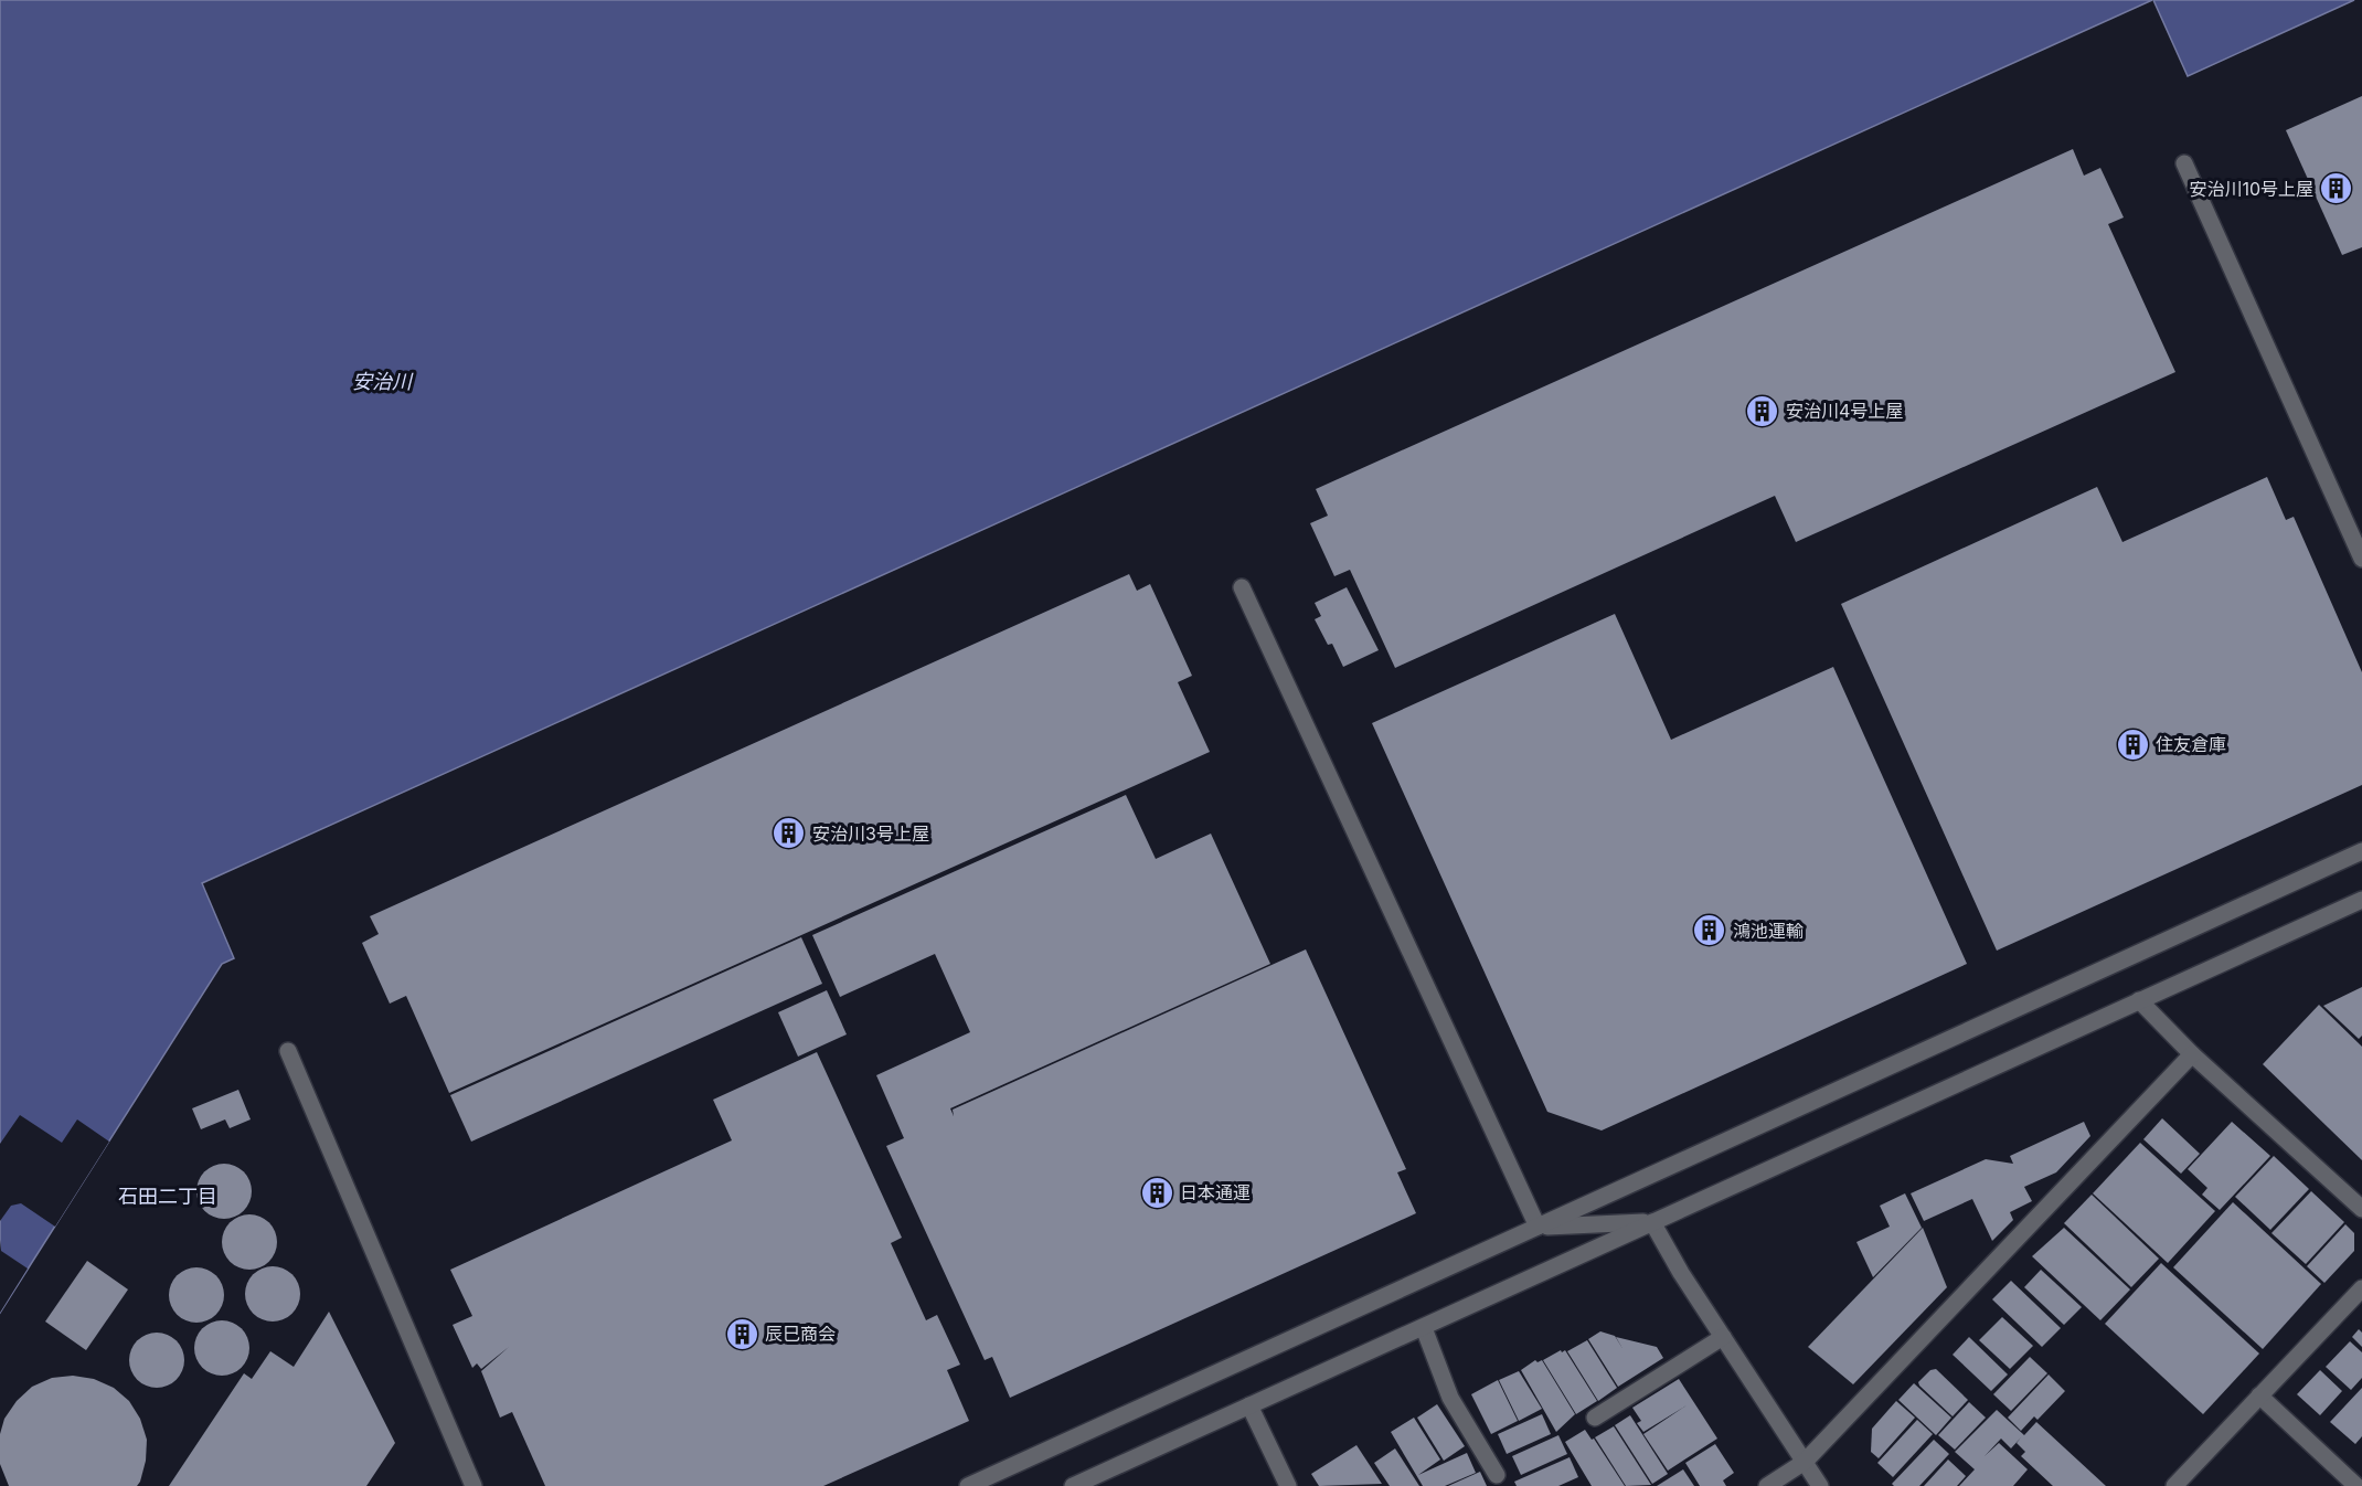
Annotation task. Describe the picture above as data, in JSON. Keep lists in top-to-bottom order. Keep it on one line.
{"districts":["石田二丁目"],"water":["安治川"],"places":{"building":["安治川10号上屋","安治川4号上屋","住友倉庫","安治川3号上屋","鴻池運輸","日本通運","辰巳商会"]}}
